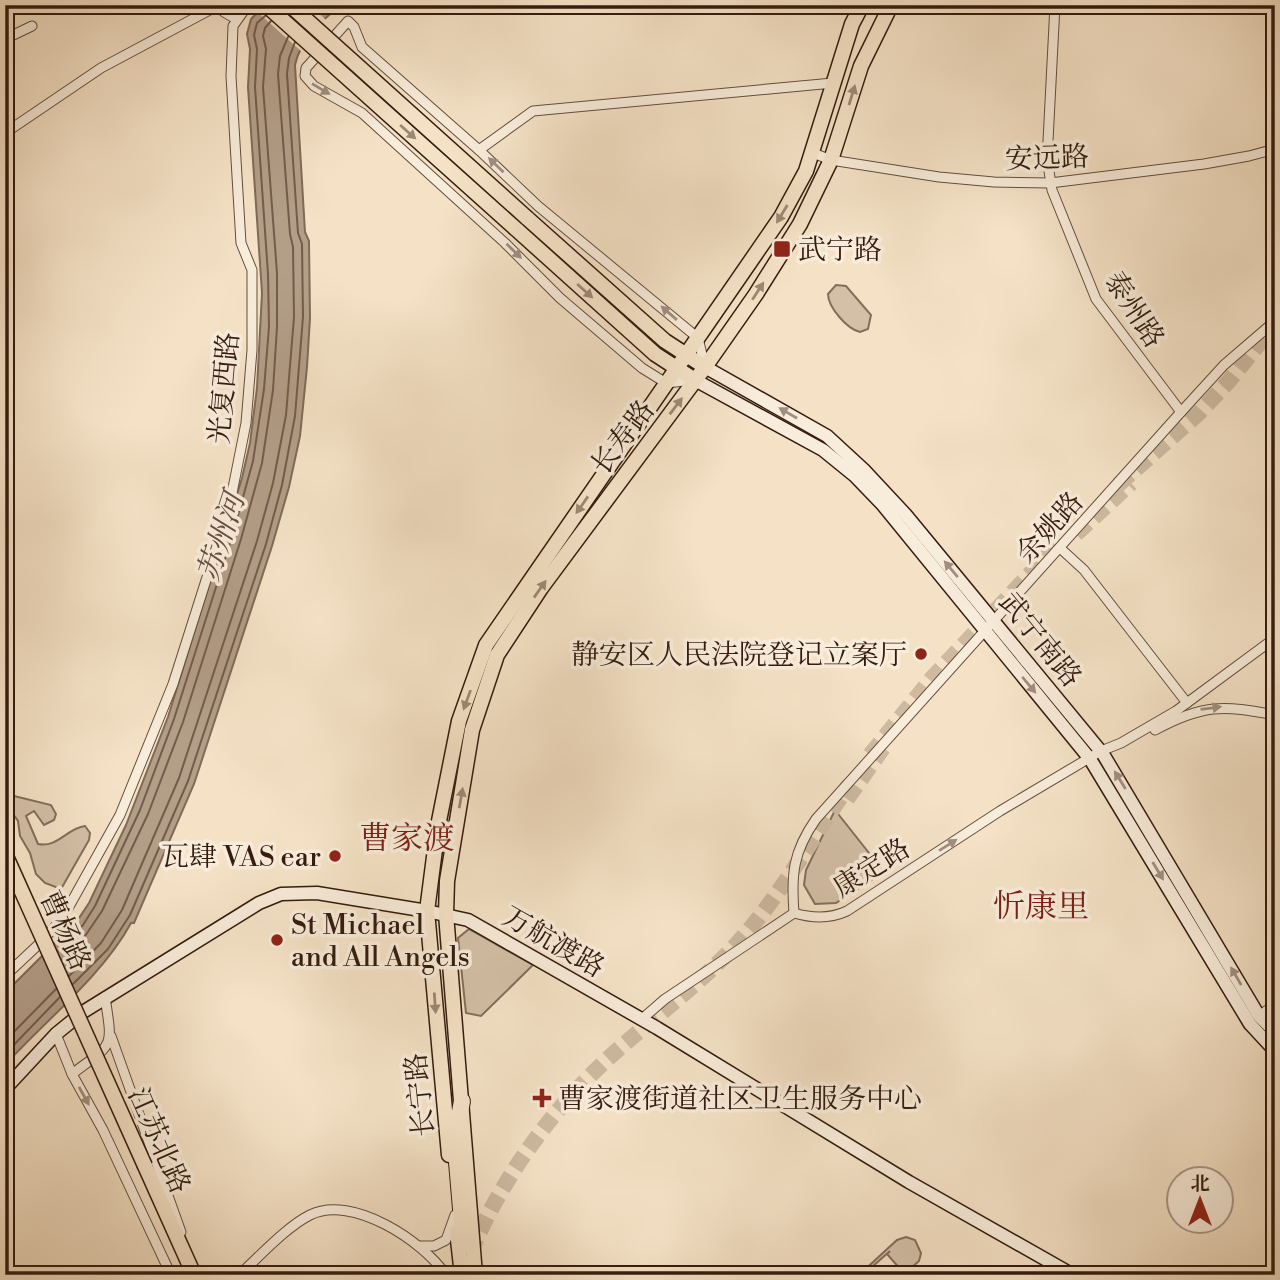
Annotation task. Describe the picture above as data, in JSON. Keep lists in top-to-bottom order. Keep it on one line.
{"streets":{"main road":["长寿路","武宁南路","曹杨路","万航渡路","长宁路","江苏北路"],"street":["安远路","泰州路","光复西路","余姚路","康定路"]},"crossings":[["安远路","泰州路"],["安远路","长寿路"],["泰州路","余姚路"],["长寿路","武宁南路"],["长寿路","万航渡路"],["长寿路","长宁路"],["余姚路","武宁南路"],["余姚路","康定路"],["武宁南路","康定路"],["曹杨路","江苏北路"],["万航渡路","长宁路"]],"districts":["曹家渡","忻康里"],"water":["苏州河"],"places":{"transit":["武宁路"],"other":["静安区人民法院登记立案厅","瓦肆 VAS ear","St Michael and All Angels"],"health":["曹家渡街道社区卫生服务中心"]},"north":"top"}
